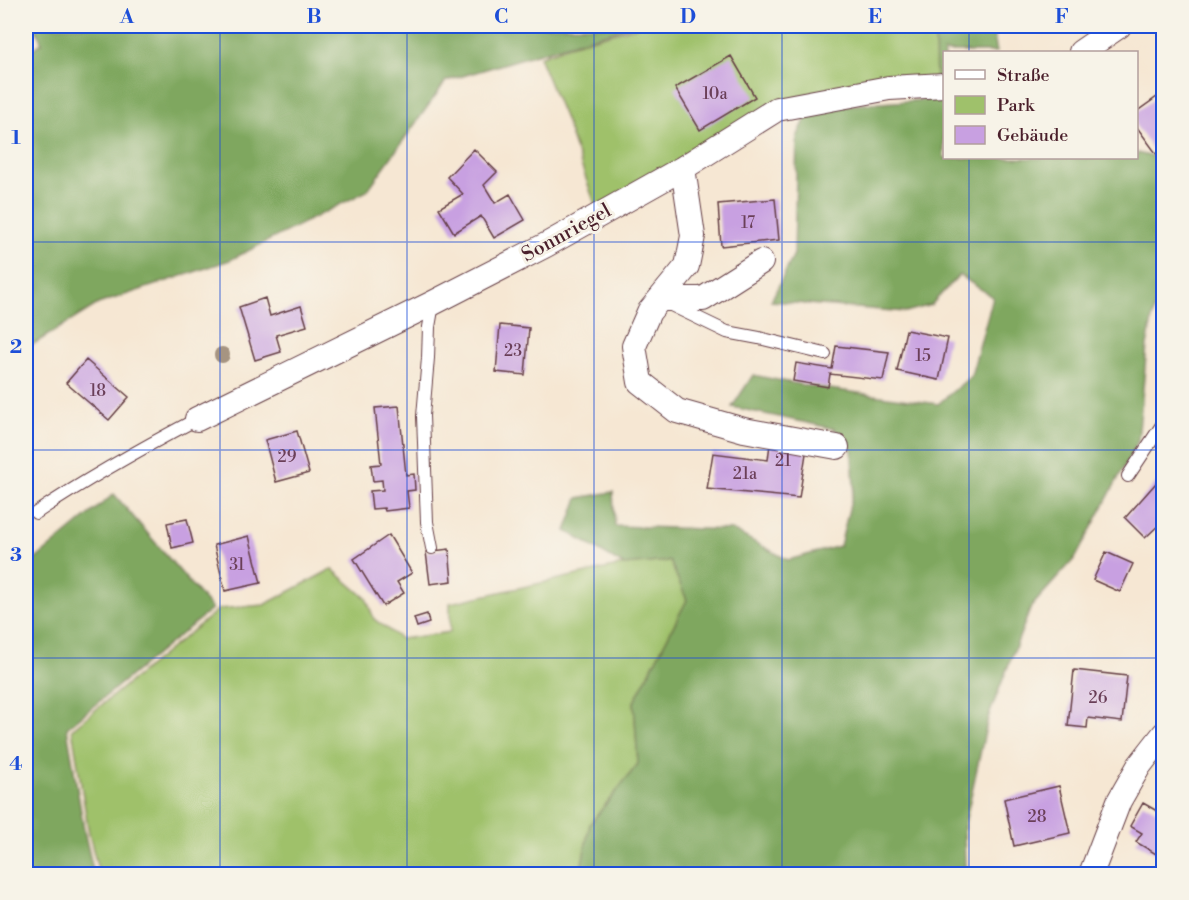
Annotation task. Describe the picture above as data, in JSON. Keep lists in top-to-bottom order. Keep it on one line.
{"streets":{"street":["Sonnriegel"]},"house_numbers":["10a","17","23","15","18","29","21","21a","31","26","28"],"legend":["Straße","Park","Gebäude"],"grid":{"columns":["A","B","C","D","E","F"],"rows":["1","2","3","4"]}}
